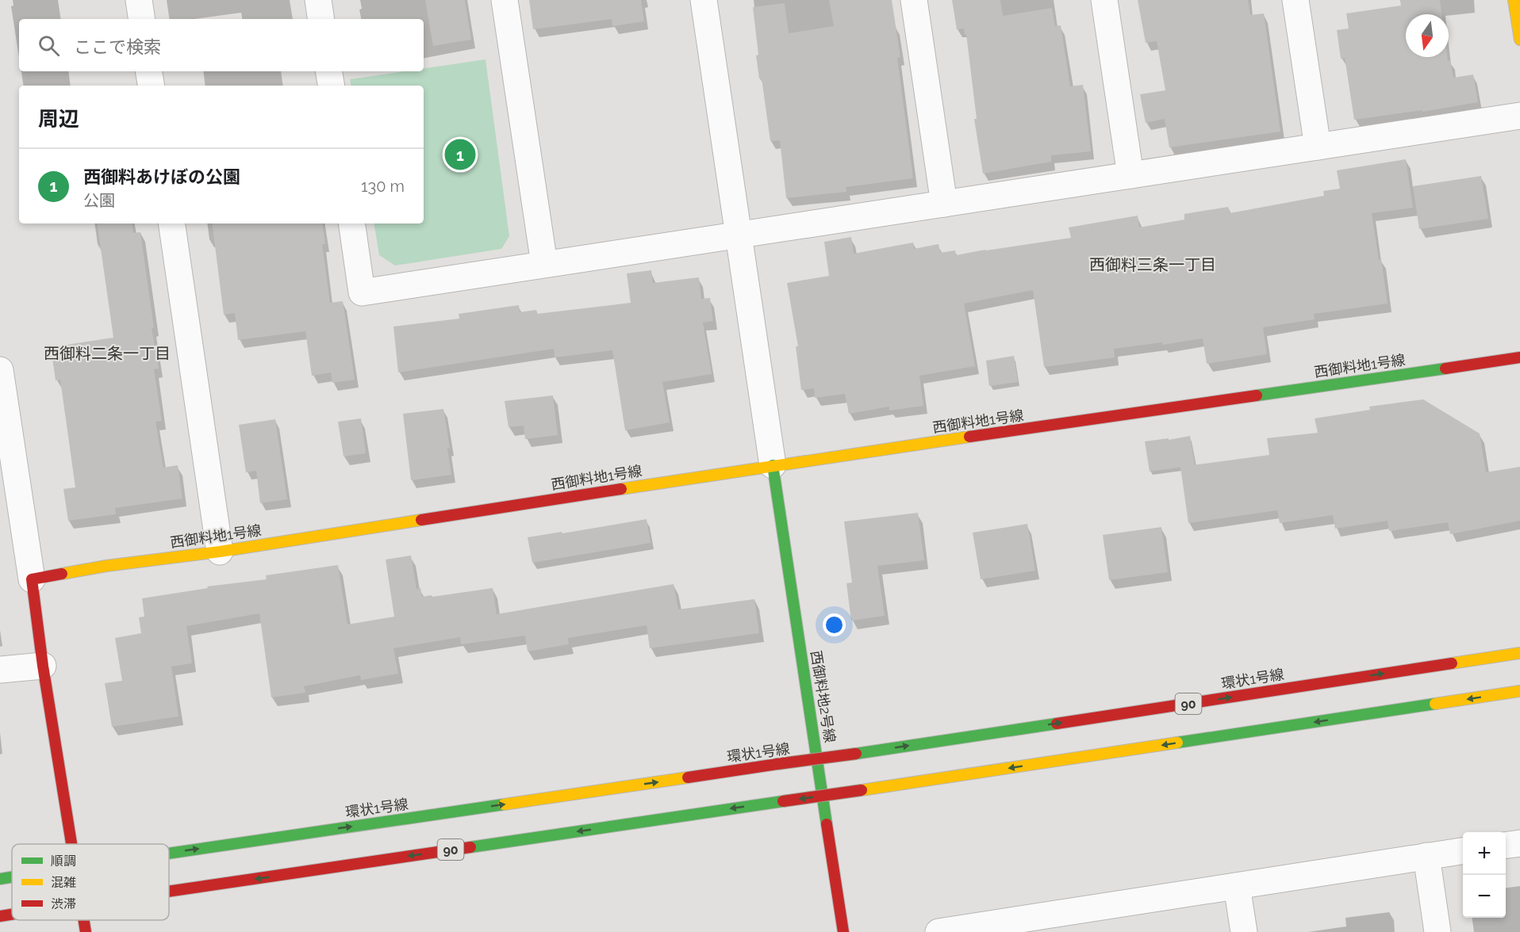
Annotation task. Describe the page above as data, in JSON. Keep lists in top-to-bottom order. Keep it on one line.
{"streets":{"main road":["西御料地1号線","環状1号線","西御料地2号線","90"]},"crossings":[["西御料地1号線","西御料地2号線"]],"districts":["西御料三条一丁目","西御料二条一丁目"],"legend":["順調","混雑","渋滞"],"north":"bottom","page":{"search":"ここで検索","heading":"周辺","pins":"1","list":[{"mark":"1","name":"西御料あけぼの公園","note":"公園","value":"130 m"}],"map_buttons":["+","−"]}}
